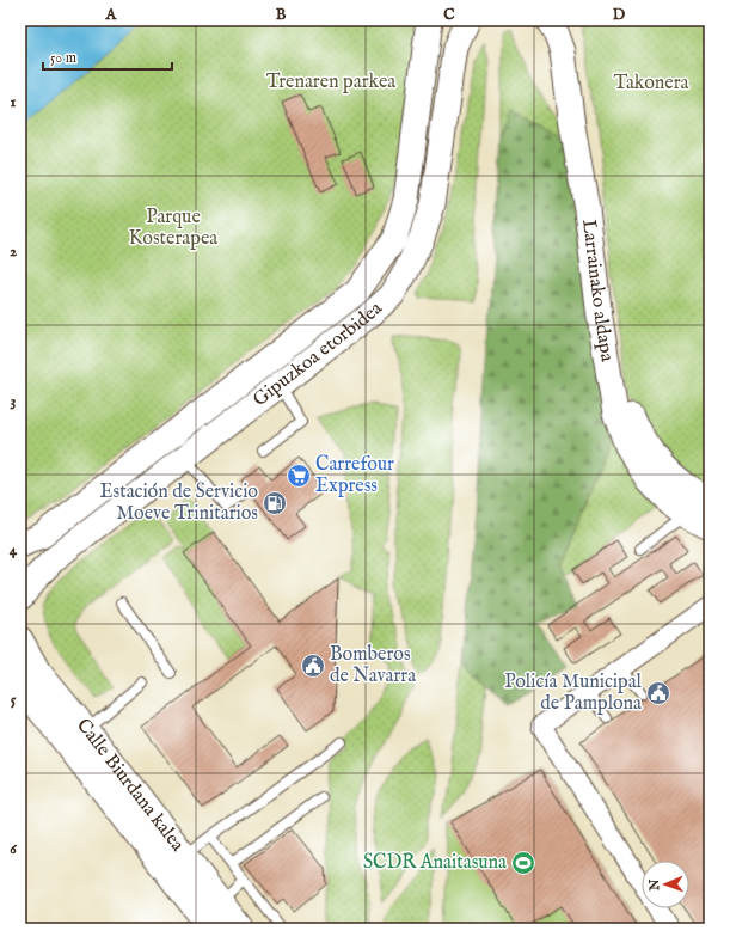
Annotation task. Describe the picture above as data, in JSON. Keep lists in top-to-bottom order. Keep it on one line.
{"streets":{"street":["Larrainako aldapa","Gipuzkoa etorbidea","Calle Biurdana kalea"]},"parks":["Trenaren parkea","Takonera","Parque Kosterapea"],"places":{"supermarket":["Carrefour Express"],"fuel station":["Estación de Servicio Moeve Trinitarios"],"public building":["Bomberos de Navarra","Policía Municipal de Pamplona"],"sports":["SCDR Anaitasuna"]},"scale_bar":"50 m","north":"left","grid":{"columns":["A","B","C","D"],"rows":["1","2","3","4","5","6"]}}
